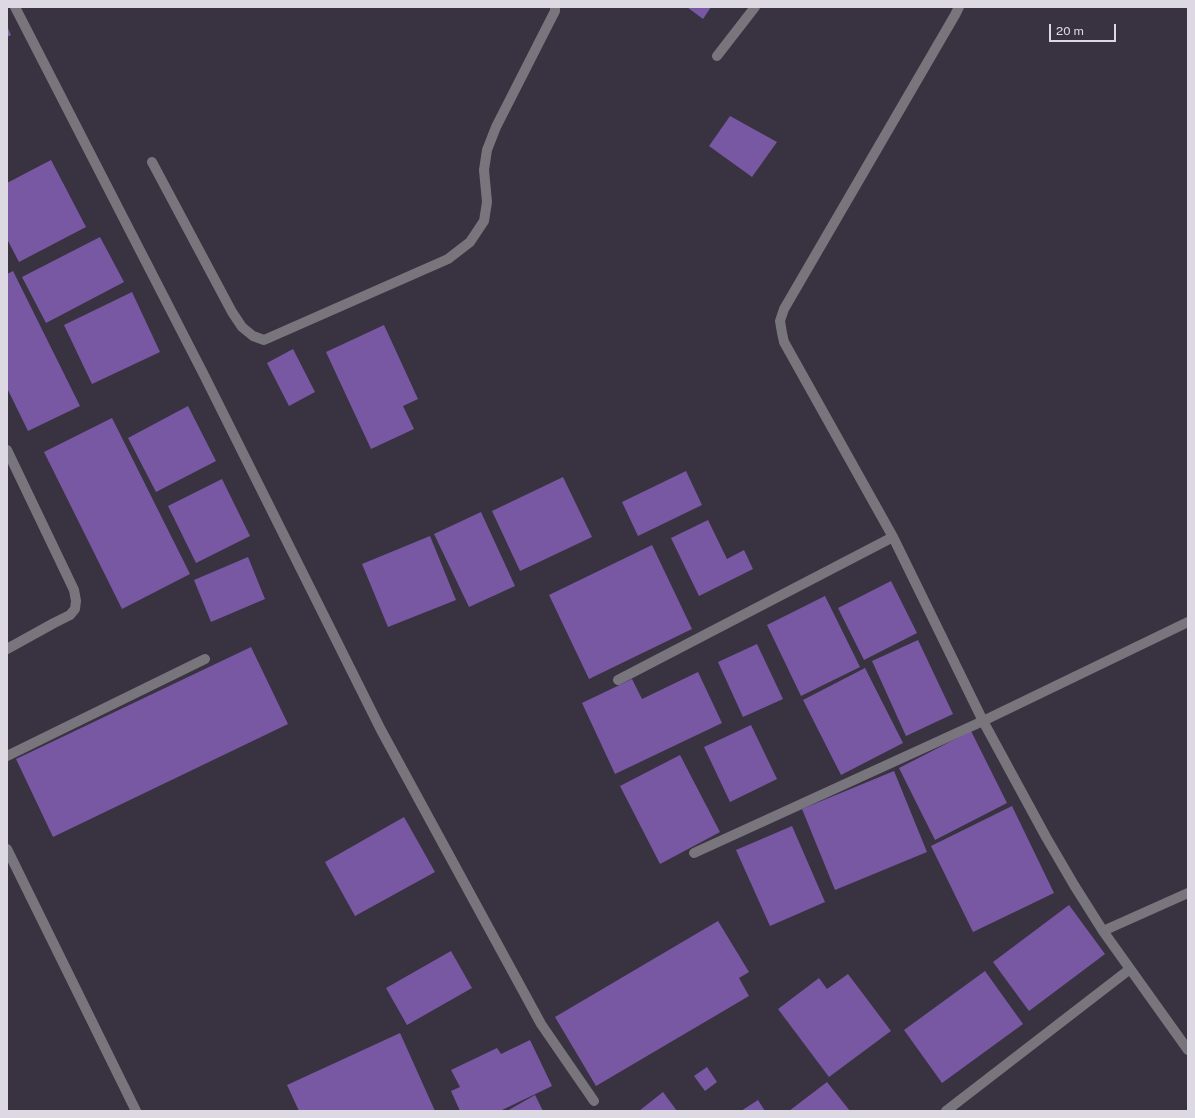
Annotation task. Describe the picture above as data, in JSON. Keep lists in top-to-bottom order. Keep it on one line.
{"scale_bar":"20 m"}
